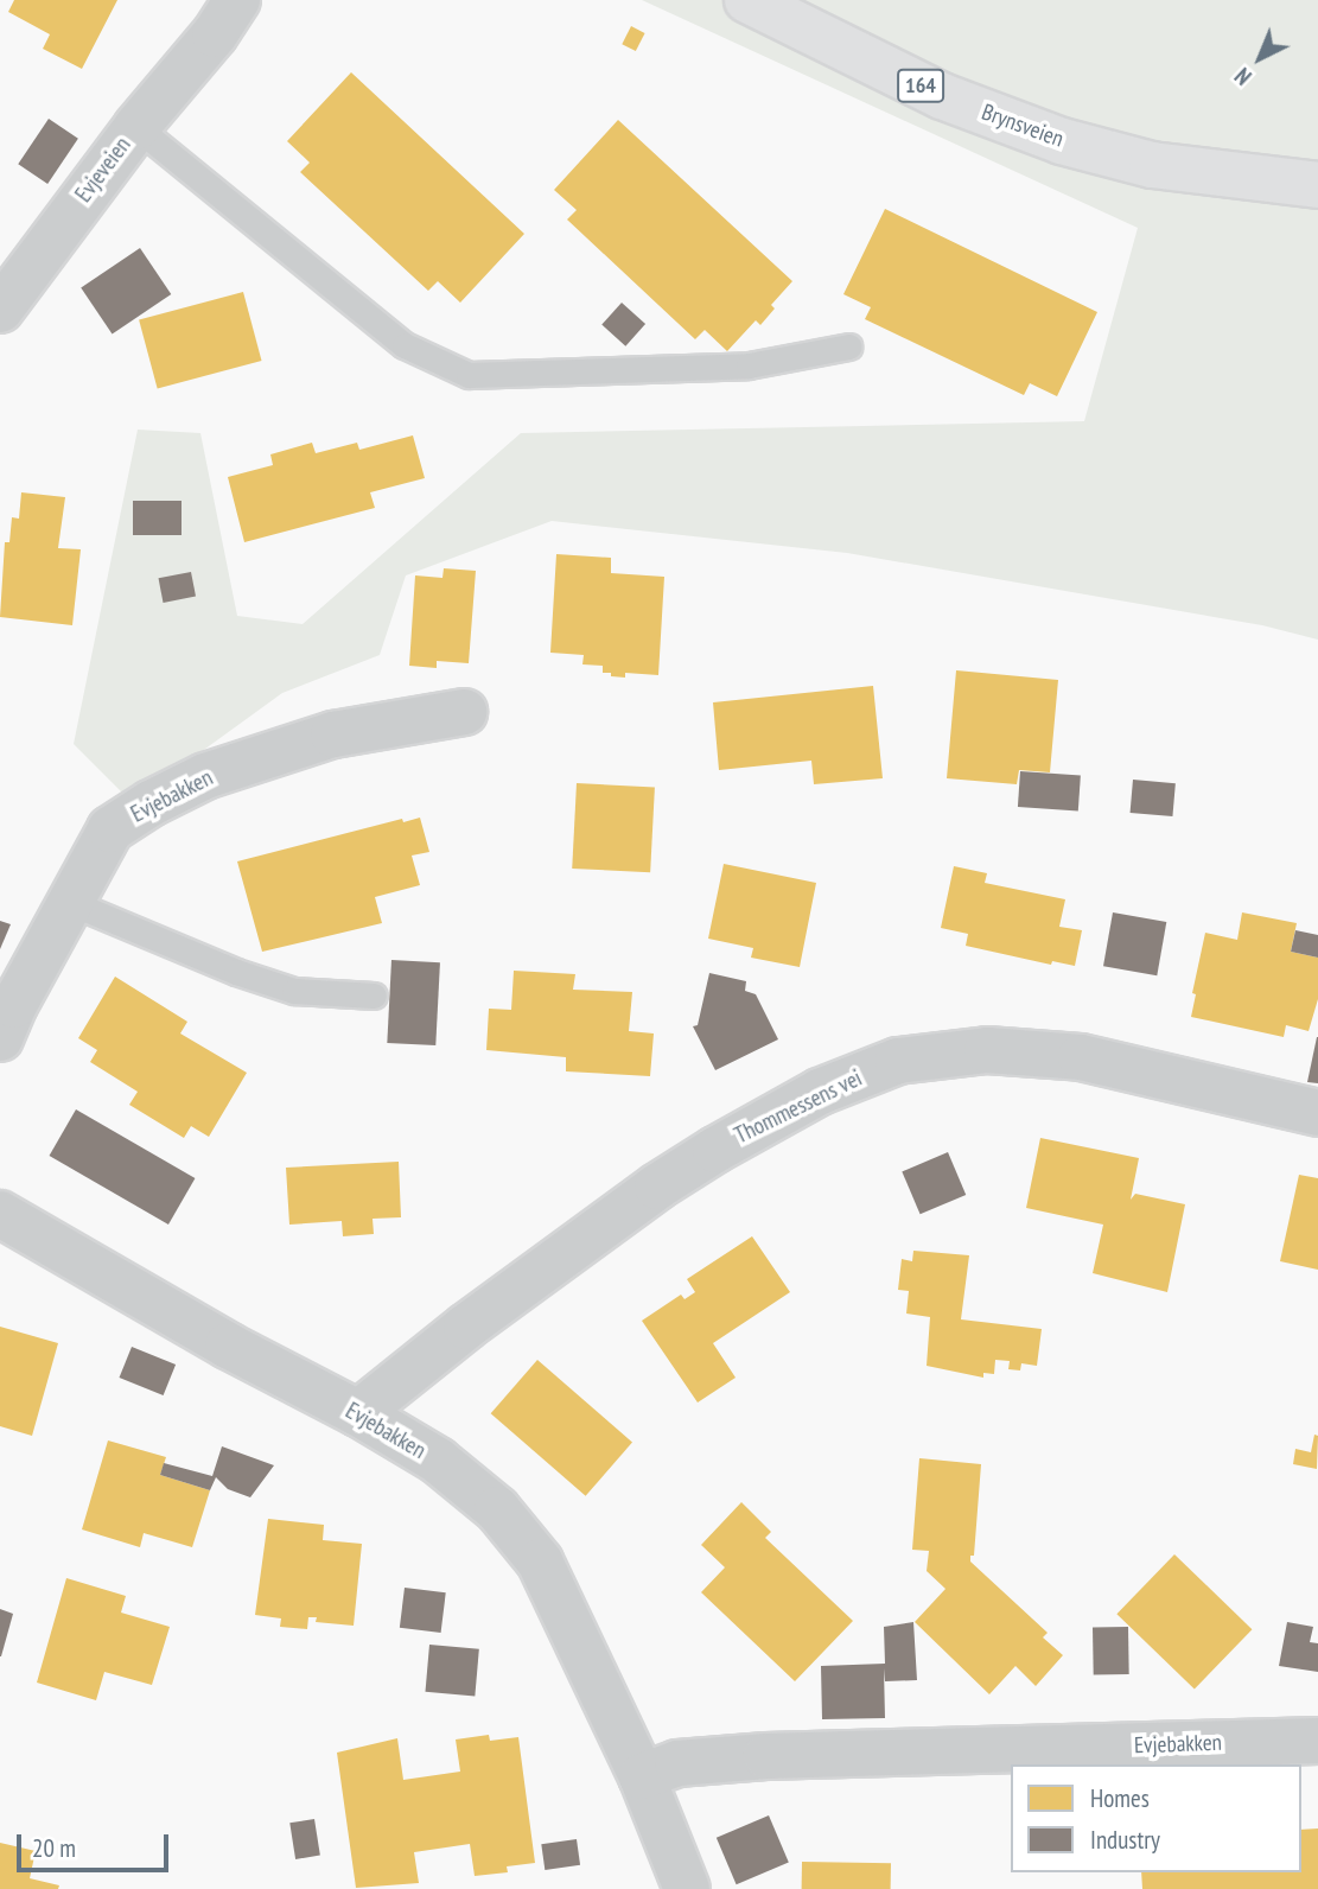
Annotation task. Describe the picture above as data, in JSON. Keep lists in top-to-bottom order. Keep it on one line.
{"streets":{"main road":["164","Brynsveien"],"street":["Evjeveien","Evjebakken","Thommessens vei"]},"crossings":[["Evjebakken","Thommessens vei"]],"legend":["Homes","Industry"],"scale_bar":"20 m","north":"bottom left"}
